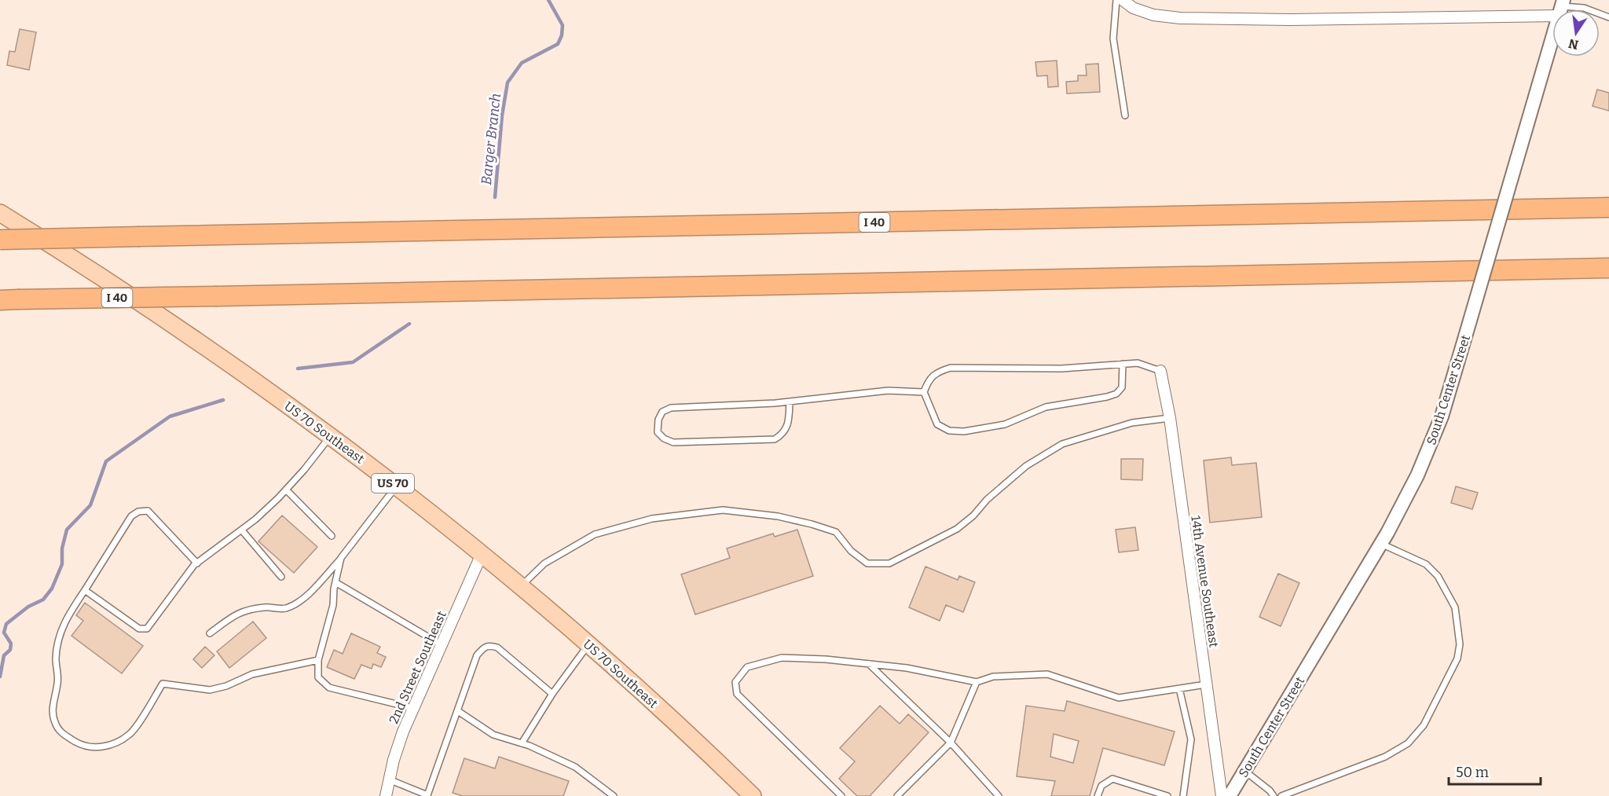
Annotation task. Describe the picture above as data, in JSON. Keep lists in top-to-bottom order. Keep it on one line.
{"streets":{"highway":["I 40"],"main road":["US 70 Southeast","US 70"],"street":["South Center Street","14th Avenue Southeast","2nd Street Southeast"]},"crossings":[["US 70 Southeast","2nd Street Southeast"]],"water":["Barger Branch"],"scale_bar":"50 m","north":"bottom"}
